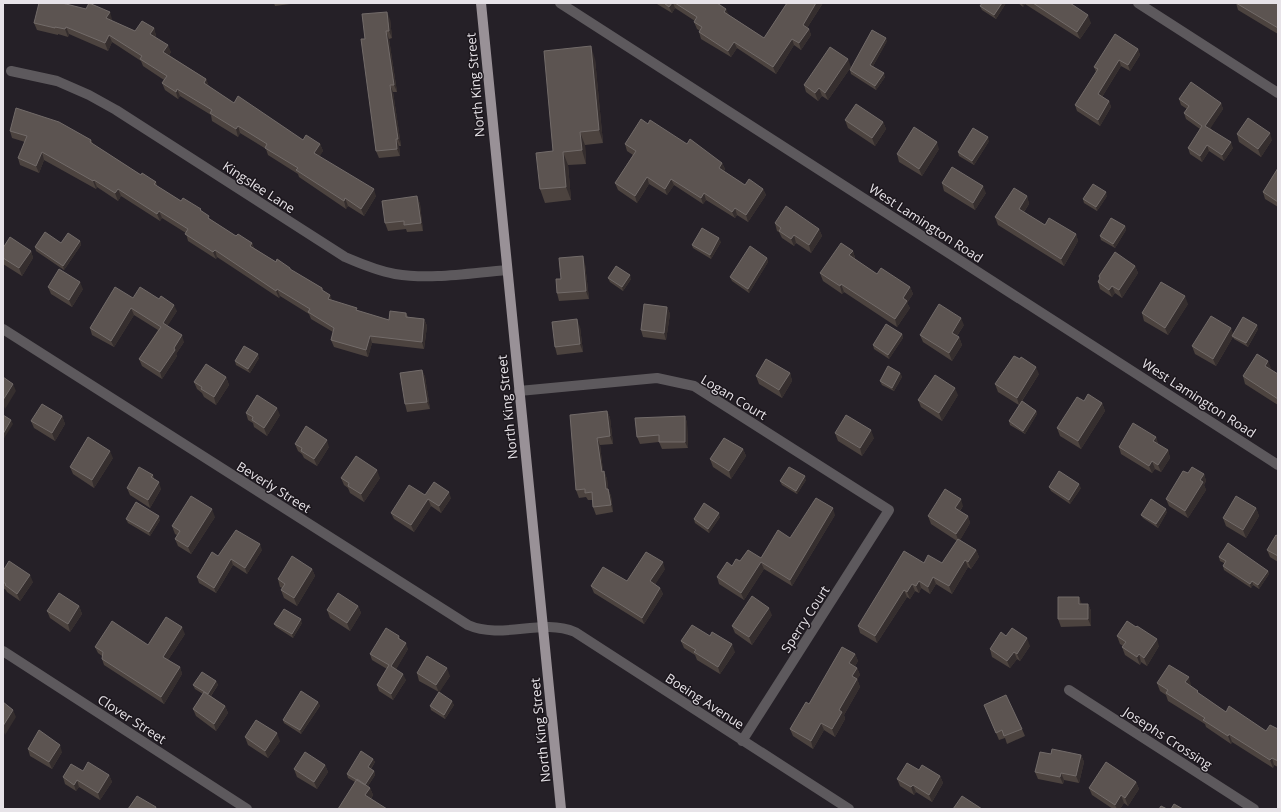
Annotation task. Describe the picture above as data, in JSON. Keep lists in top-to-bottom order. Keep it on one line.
{"streets":{"main road":["North King Street"],"street":["Kingslee Lane","West Lamington Road","Logan Court","Beverly Street","Sperry Court","Boeing Avenue","Clover Street","Josephs Crossing"]},"crossings":[["North King Street","Kingslee Lane"],["North King Street","Logan Court"],["North King Street","Beverly Street"],["North King Street","Boeing Avenue"],["Logan Court","Sperry Court"],["Beverly Street","Boeing Avenue"],["Sperry Court","Boeing Avenue"]]}
